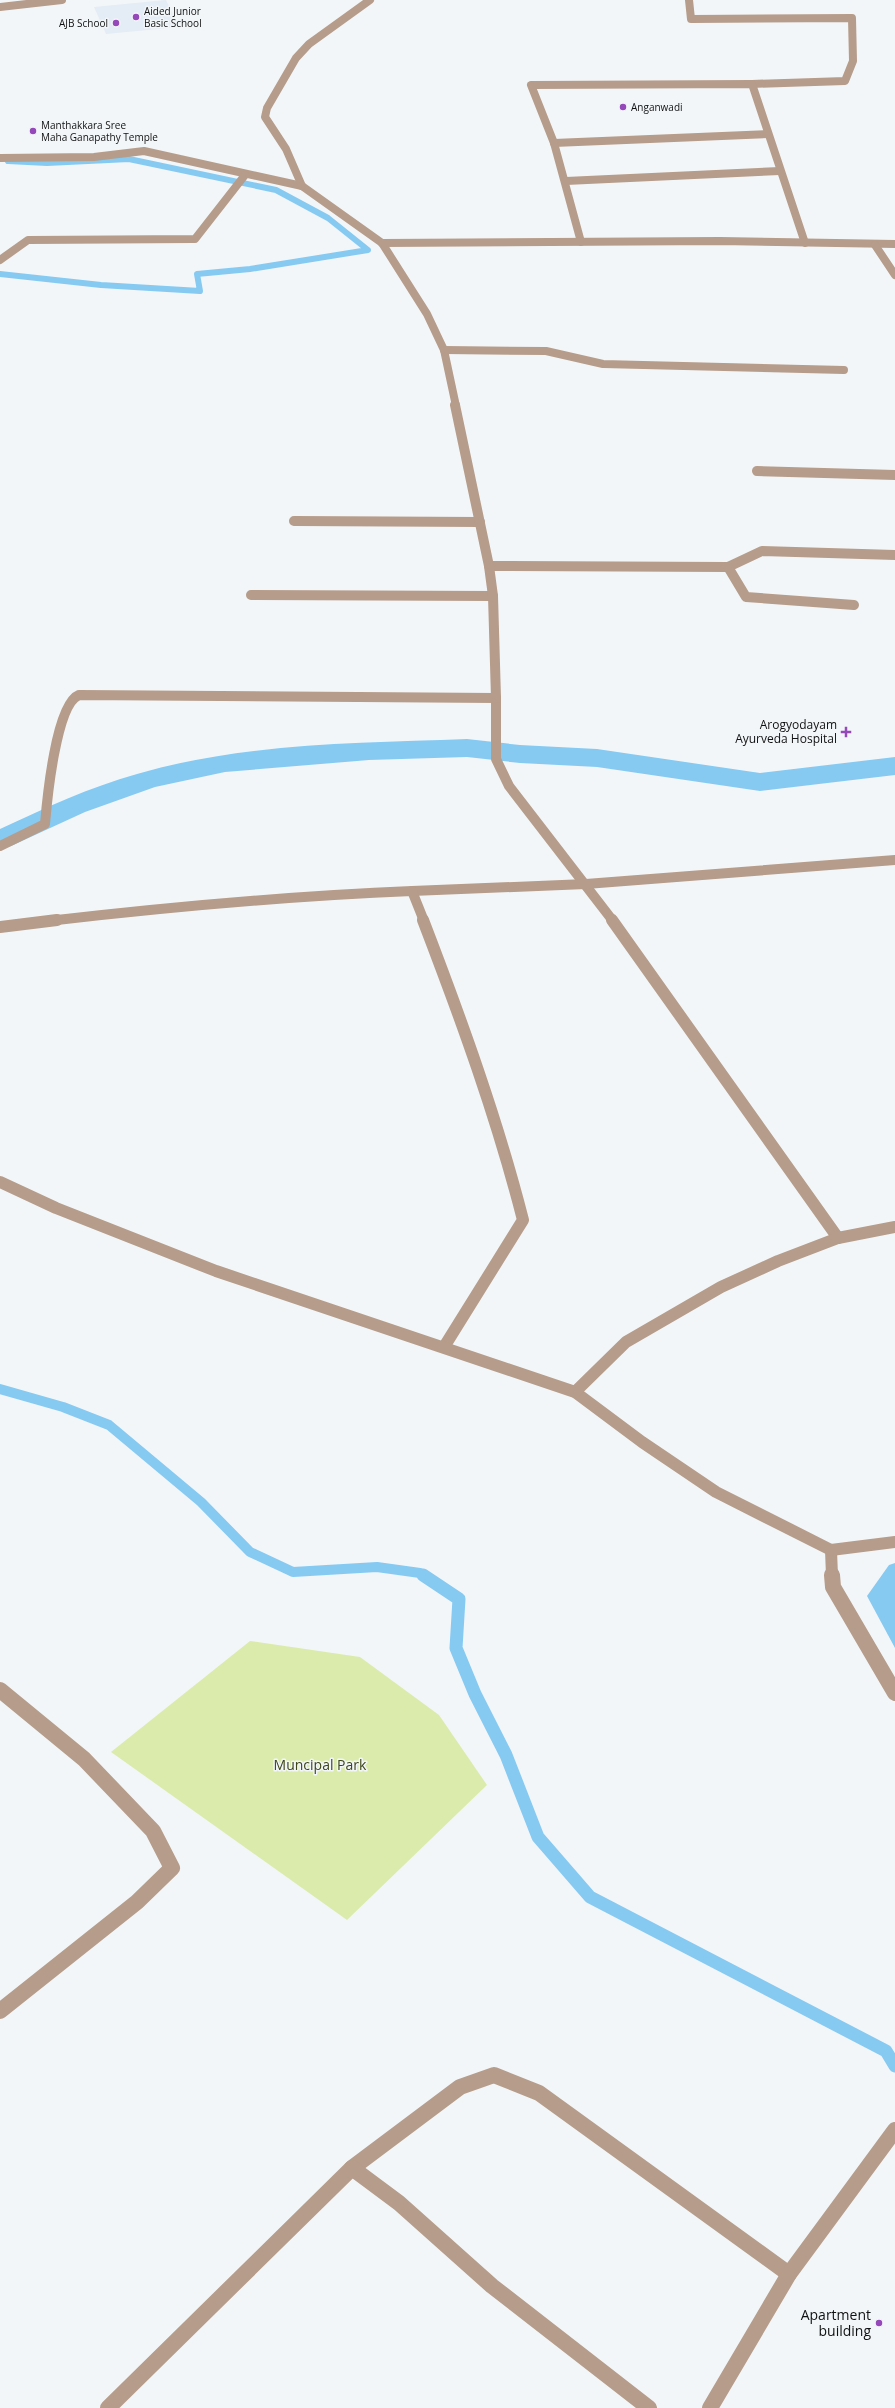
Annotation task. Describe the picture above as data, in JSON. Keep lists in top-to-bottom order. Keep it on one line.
{"parks":["Muncipal Park"],"places":{"other":["Aided Junior Basic School","AJB School","Anganwadi","Manthakkara Sree Maha Ganapathy Temple","Apartment building"],"health":["Arogyodayam Ayurveda Hospital"]}}
